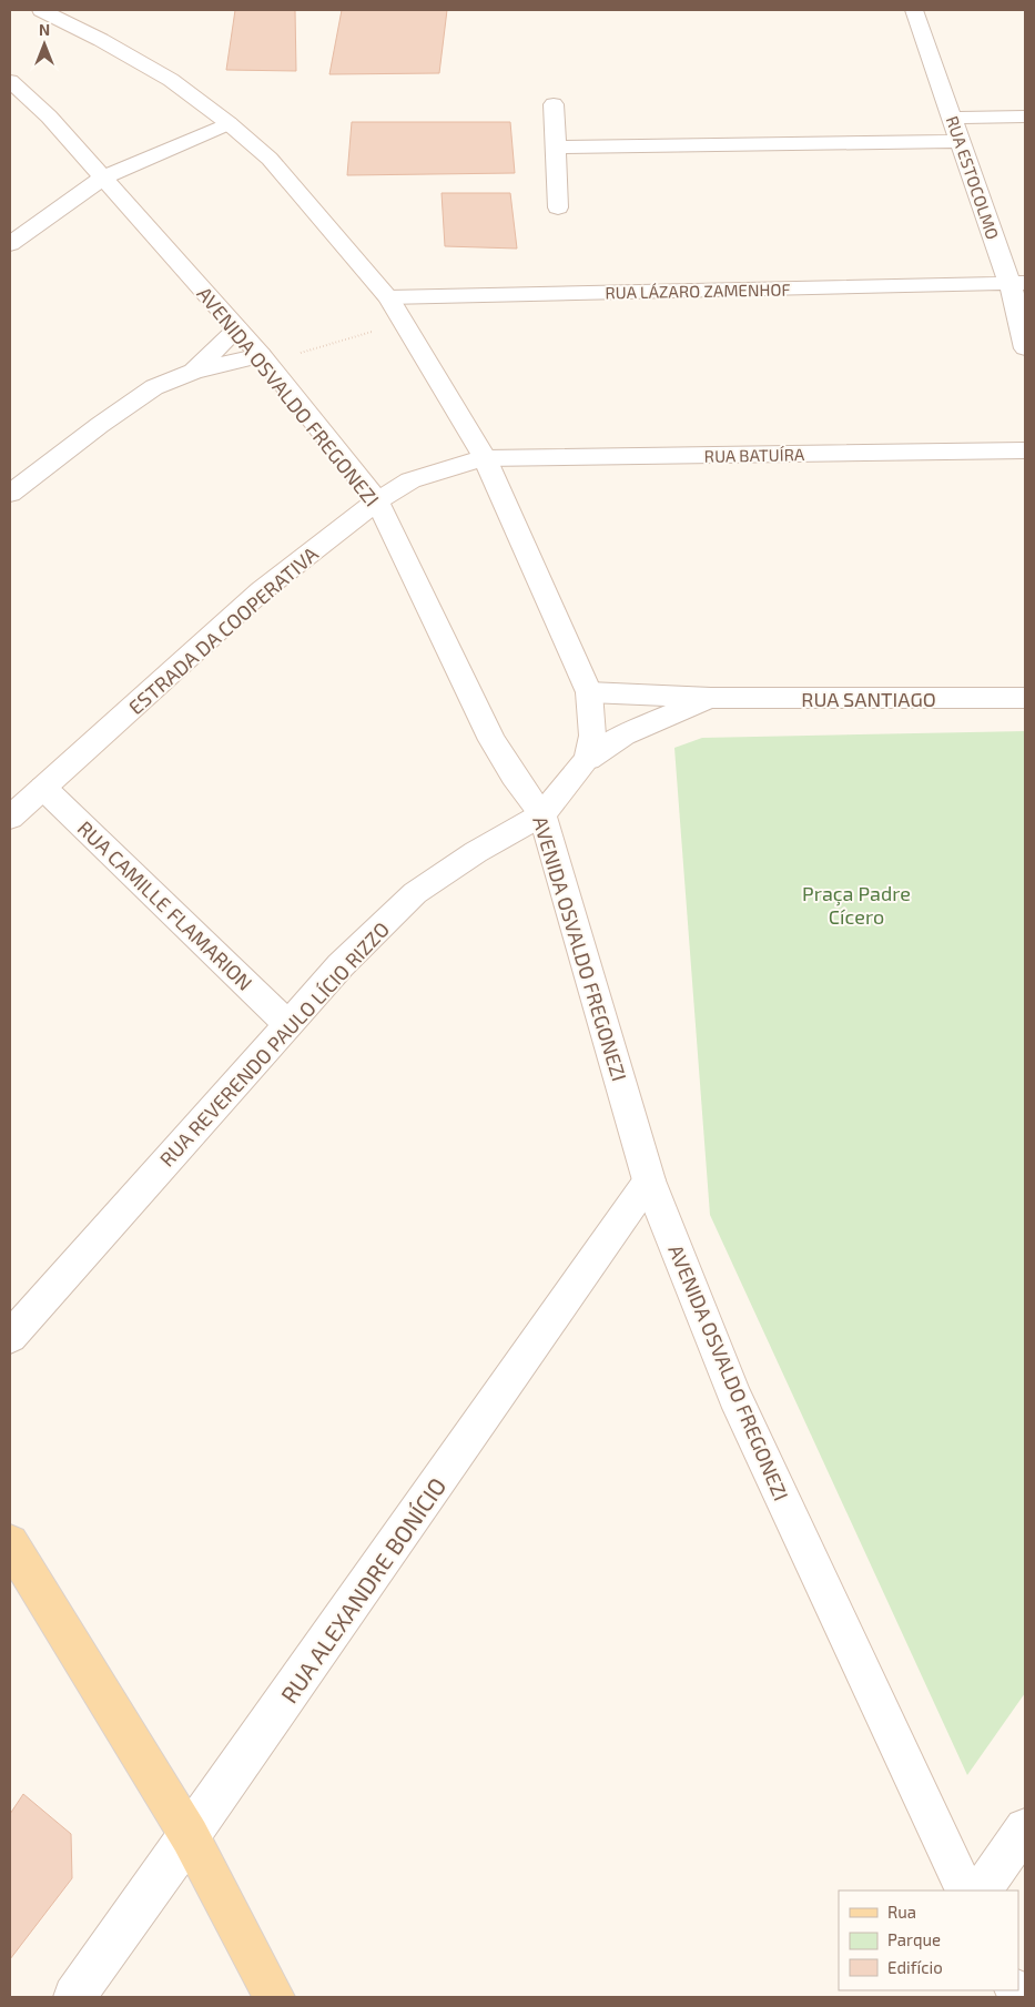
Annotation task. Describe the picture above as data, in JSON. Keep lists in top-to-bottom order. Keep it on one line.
{"streets":{"street":["RUA ESTOCOLMO","RUA LÁZARO ZAMENHOF","AVENIDA OSVALDO FREGONEZI","RUA BATUÍRA","ESTRADA DA COOPERATIVA","RUA SANTIAGO","RUA CAMILLE FLAMARION","RUA REVERENDO PAULO LÍCIO RIZZO","RUA ALEXANDRE BONÍCIO"]},"crossings":[["RUA ESTOCOLMO","RUA LÁZARO ZAMENHOF"],["AVENIDA OSVALDO FREGONEZI","ESTRADA DA COOPERATIVA"],["AVENIDA OSVALDO FREGONEZI","RUA REVERENDO PAULO LÍCIO RIZZO"],["AVENIDA OSVALDO FREGONEZI","RUA ALEXANDRE BONÍCIO"],["RUA BATUÍRA","ESTRADA DA COOPERATIVA"],["ESTRADA DA COOPERATIVA","RUA CAMILLE FLAMARION"],["RUA SANTIAGO","RUA REVERENDO PAULO LÍCIO RIZZO"],["RUA CAMILLE FLAMARION","RUA REVERENDO PAULO LÍCIO RIZZO"]],"parks":["Praça Padre Cícero"],"legend":["Rua","Parque","Edifício"],"north":"top"}
